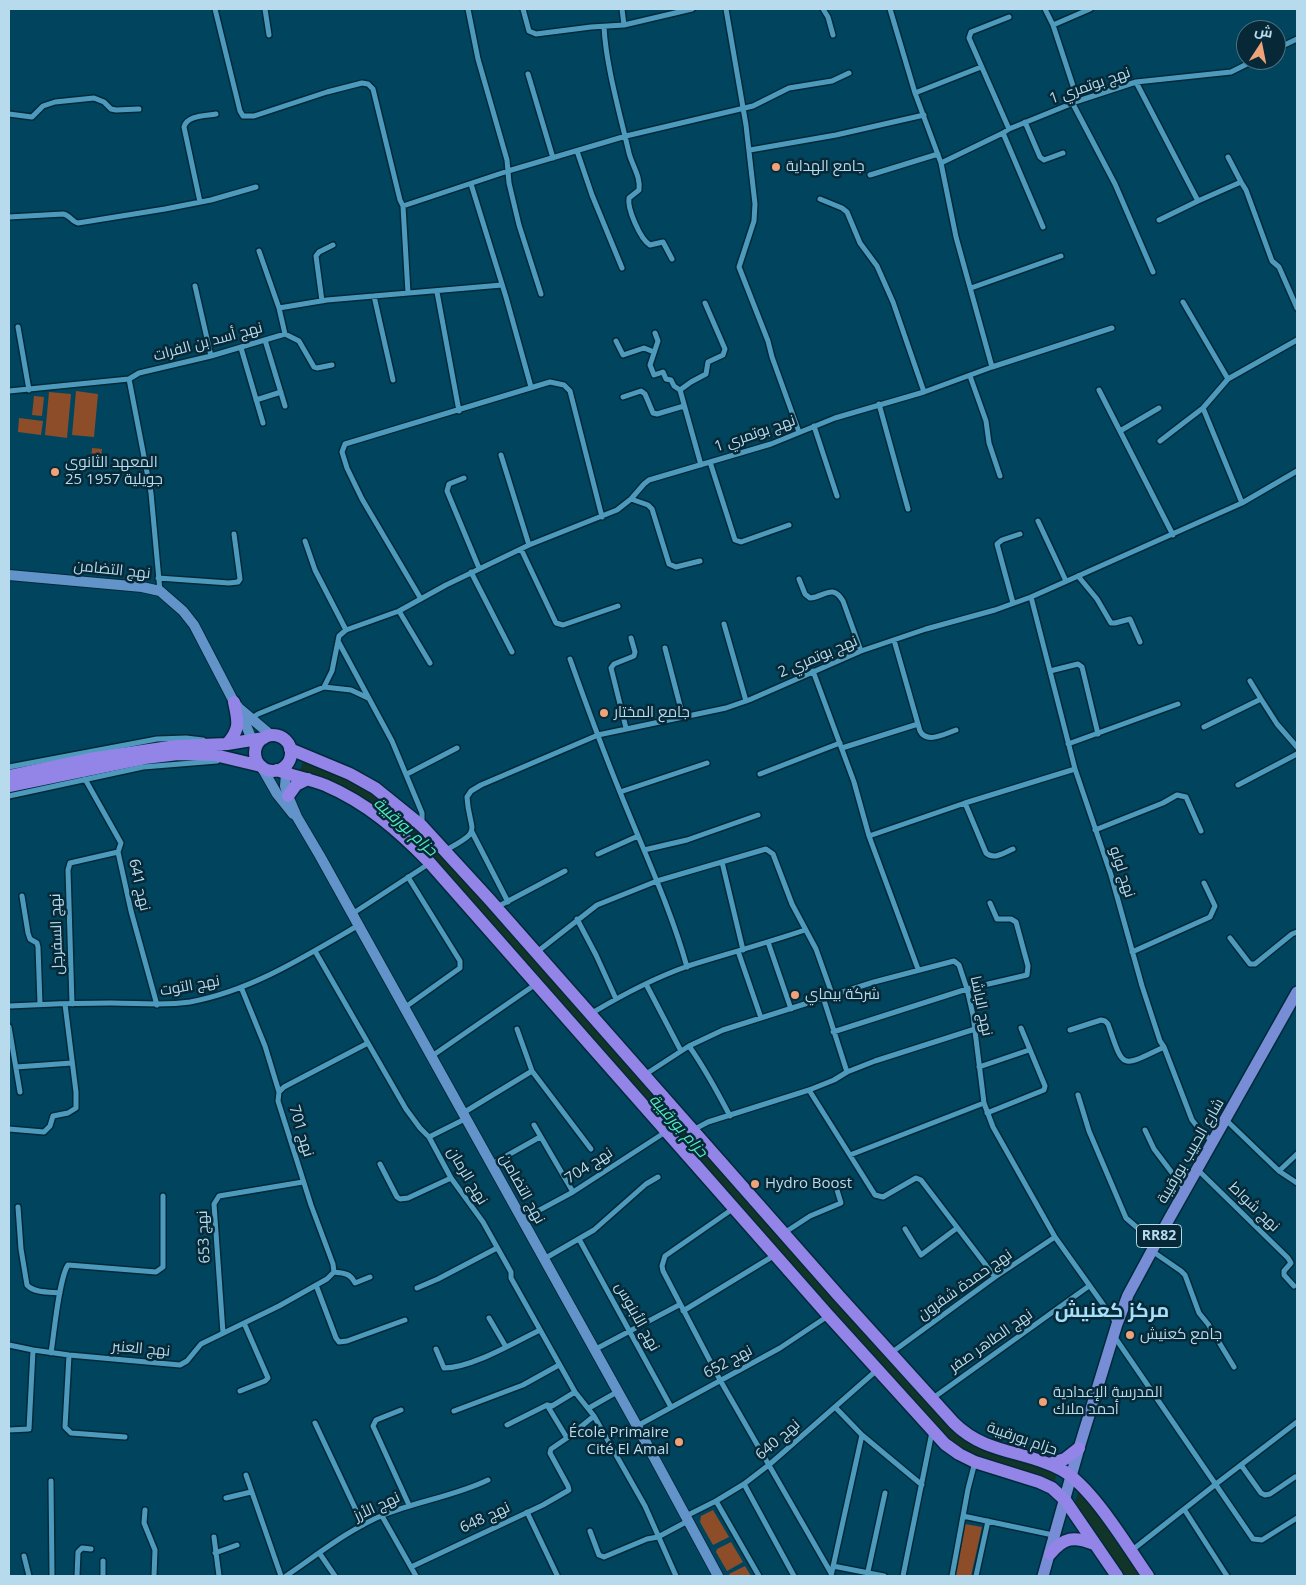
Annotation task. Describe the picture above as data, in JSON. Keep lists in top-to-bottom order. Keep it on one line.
{"streets":{"highway":["حزام بورقيبة"],"main road":["شارع الحبيب بورقيبة","RR82"],"street":["نهج بوتمري 1","نهج أسد بن الفرات","نهج التضامن","نهج بوتمري 2","نهج لولو","نهج 641","نهج السفرجل","نهج التوت","نهج الباشا","نهج 701","نهج 704","نهج الرمان","نهج شواط","نهج 653","نهج حمدة شقرون","نهج الأبنوس","نهج الطاهر صفر","نهج العنبر","نهج 652","نهج 640","نهج الأرز","نهج 648"]},"crossings":[["نهج التضامن","نهج التوت"],["نهج التضامن","نهج 704"],["نهج التضامن","نهج 652"],["نهج التضامن","حزام بورقيبة"],["نهج التضامن","نهج 640"],["نهج بوتمري 2","نهج لولو"],["نهج لولو","شارع الحبيب بورقيبة"],["نهج 641","نهج السفرجل"],["نهج 641","نهج التوت"],["نهج السفرجل","نهج التوت"],["نهج التوت","نهج الرمان"],["نهج الباشا","شارع الحبيب بورقيبة"],["نهج الباشا","نهج حمدة شقرون"],["نهج الباشا","نهج الطاهر صفر"],["نهج الباشا","حزام بورقيبة"],["نهج 701","نهج الرمان"],["نهج 701","نهج 653"],["نهج 701","نهج العنبر"],["شارع الحبيب بورقيبة","نهج شواط"],["شارع الحبيب بورقيبة","RR82"],["شارع الحبيب بورقيبة","حزام بورقيبة"],["نهج الرمان","نهج 640"],["نهج 653","نهج العنبر"],["نهج حمدة شقرون","حزام بورقيبة"],["نهج الأبنوس","نهج 652"],["نهج الطاهر صفر","حزام بورقيبة"]],"districts":["مركز كعنيش"],"water":["حزام بورقيبة"],"places":["جامع الهداية","المعهد الثانوي 25 جويلية 1957","جامع المختار","شركة بيماي","Hydro Boost","جامع كعنيش","المدرسة الإعدادية أحمد ملاك","École Primaire Cité El Amal"],"north":"top"}
